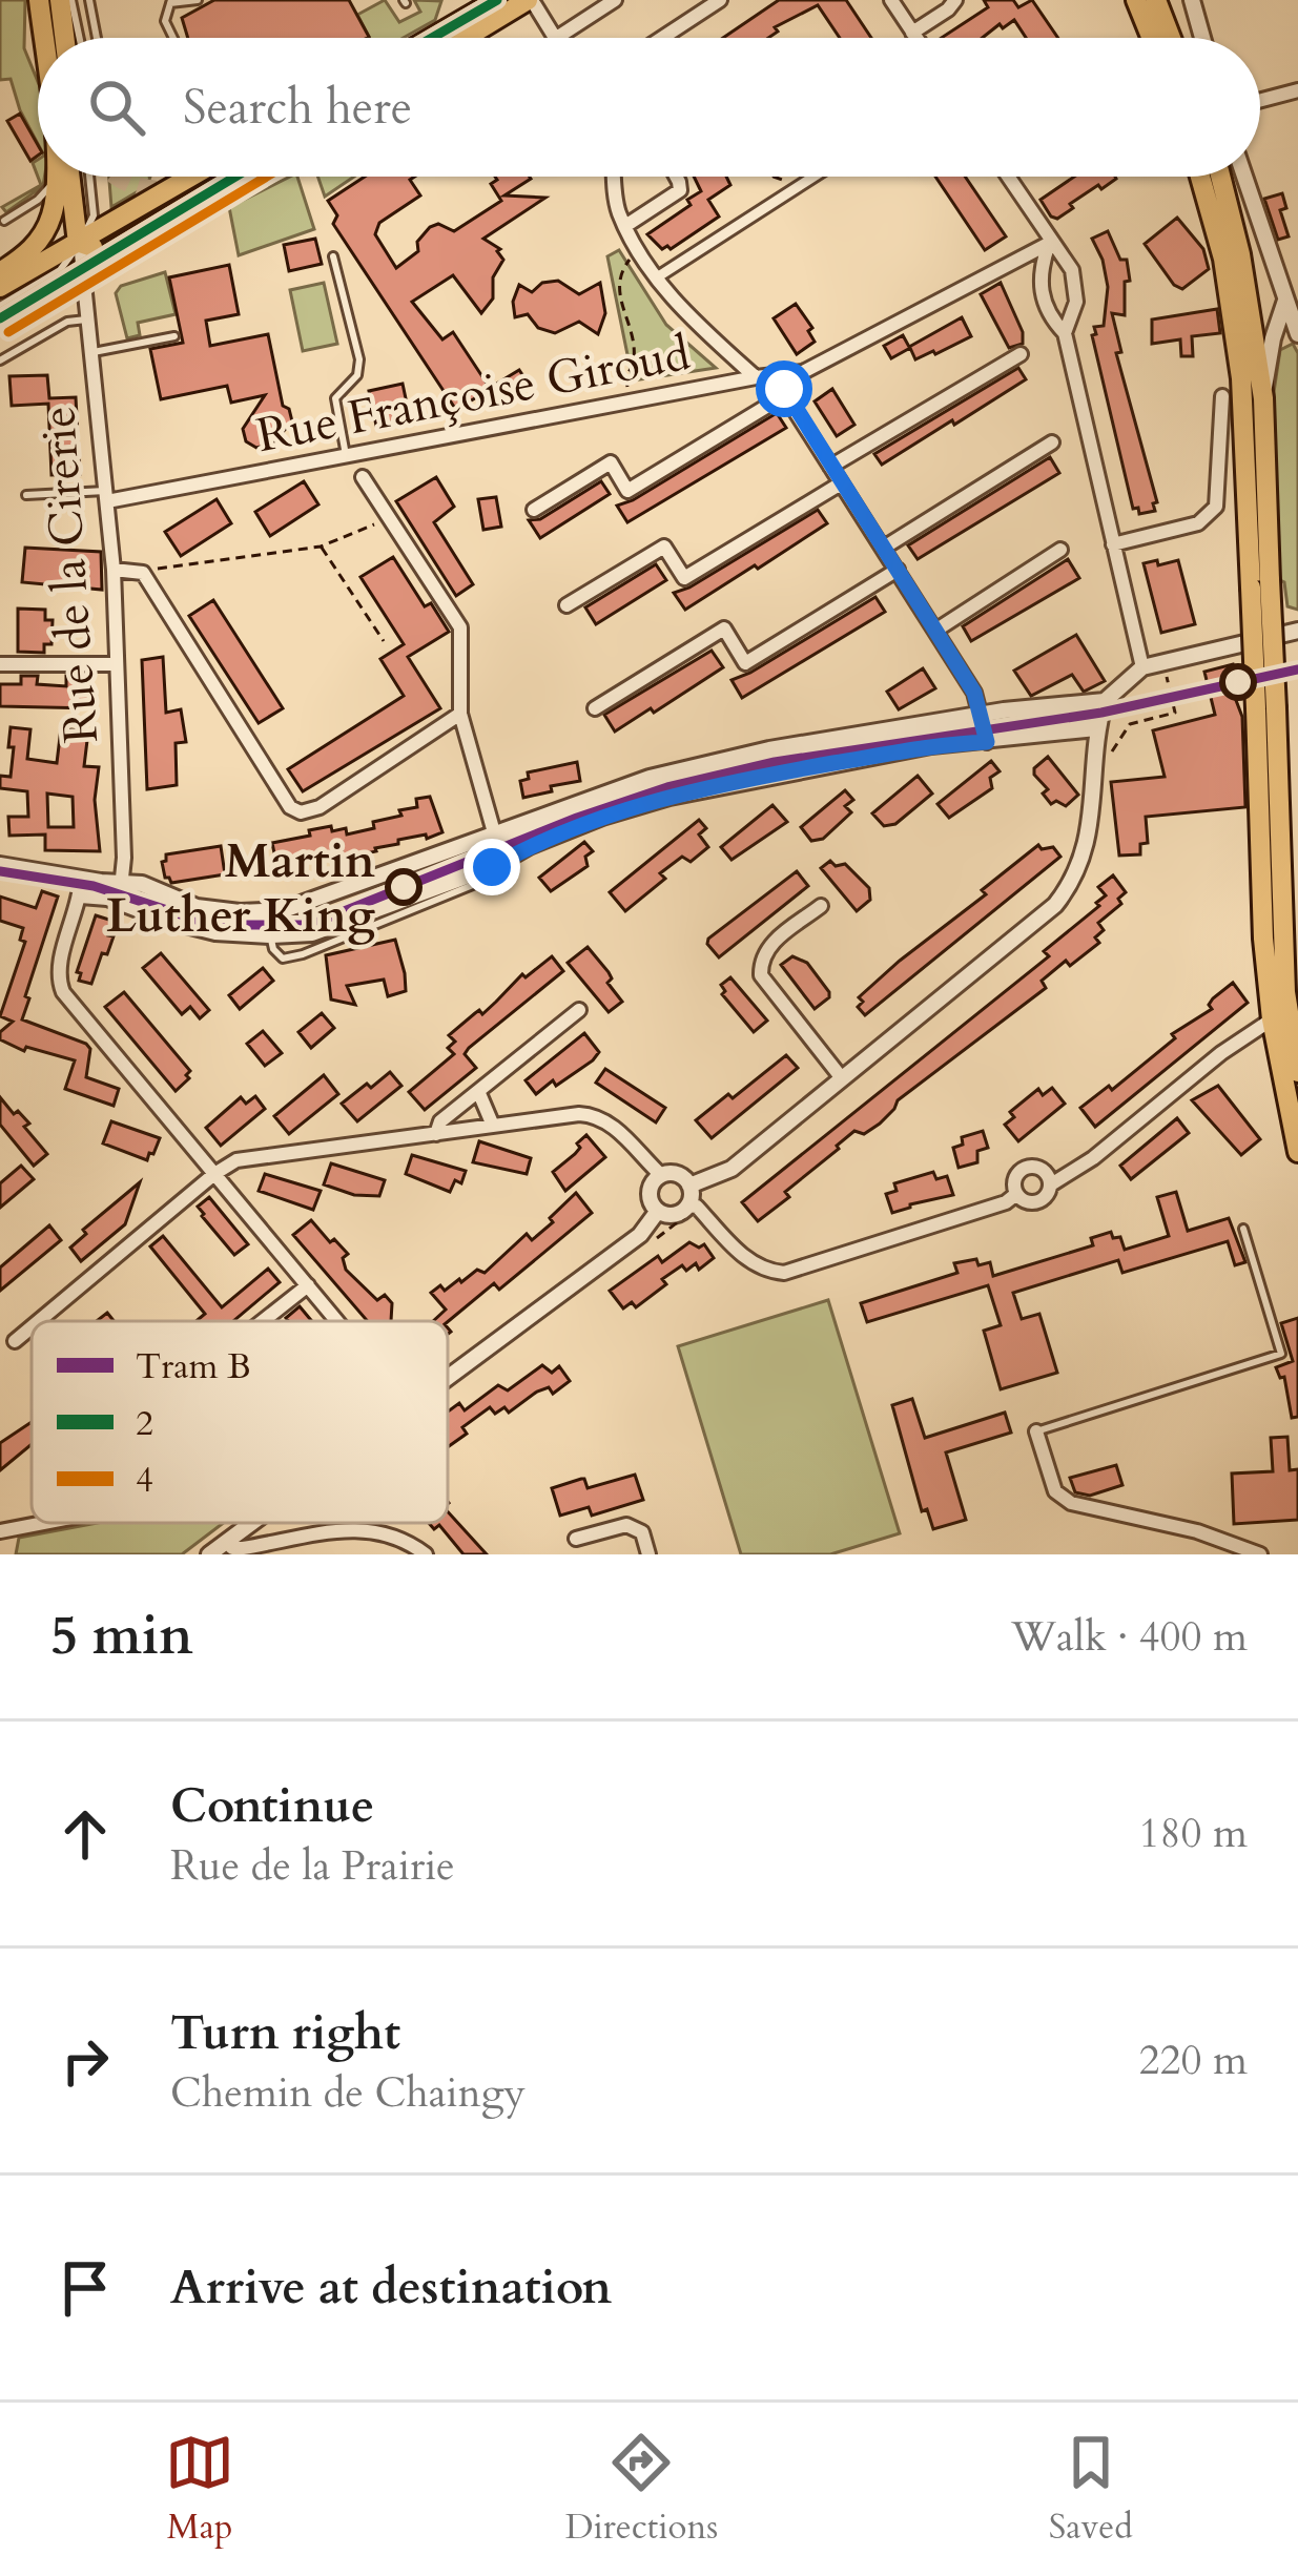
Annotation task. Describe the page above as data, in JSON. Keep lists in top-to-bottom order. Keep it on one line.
{"streets":{"street":["Rue Françoise Giroud","Rue de la Cirerie"]},"crossings":[["Rue Françoise Giroud","Rue de la Cirerie"]],"places":["Martin Luther King"],"lines":["transit line 2","transit line 4","tram line B"],"legend":["Tram B","2","4"],"page":{"search":"Search here","heading":["5 min","Walk · 400 m"],"list":[["Continue","Rue de la Prairie","180 m"],["Turn right","Chemin de Chaingy","220 m"],"Arrive at destination"],"nav":["Map","Directions","Saved"]}}
